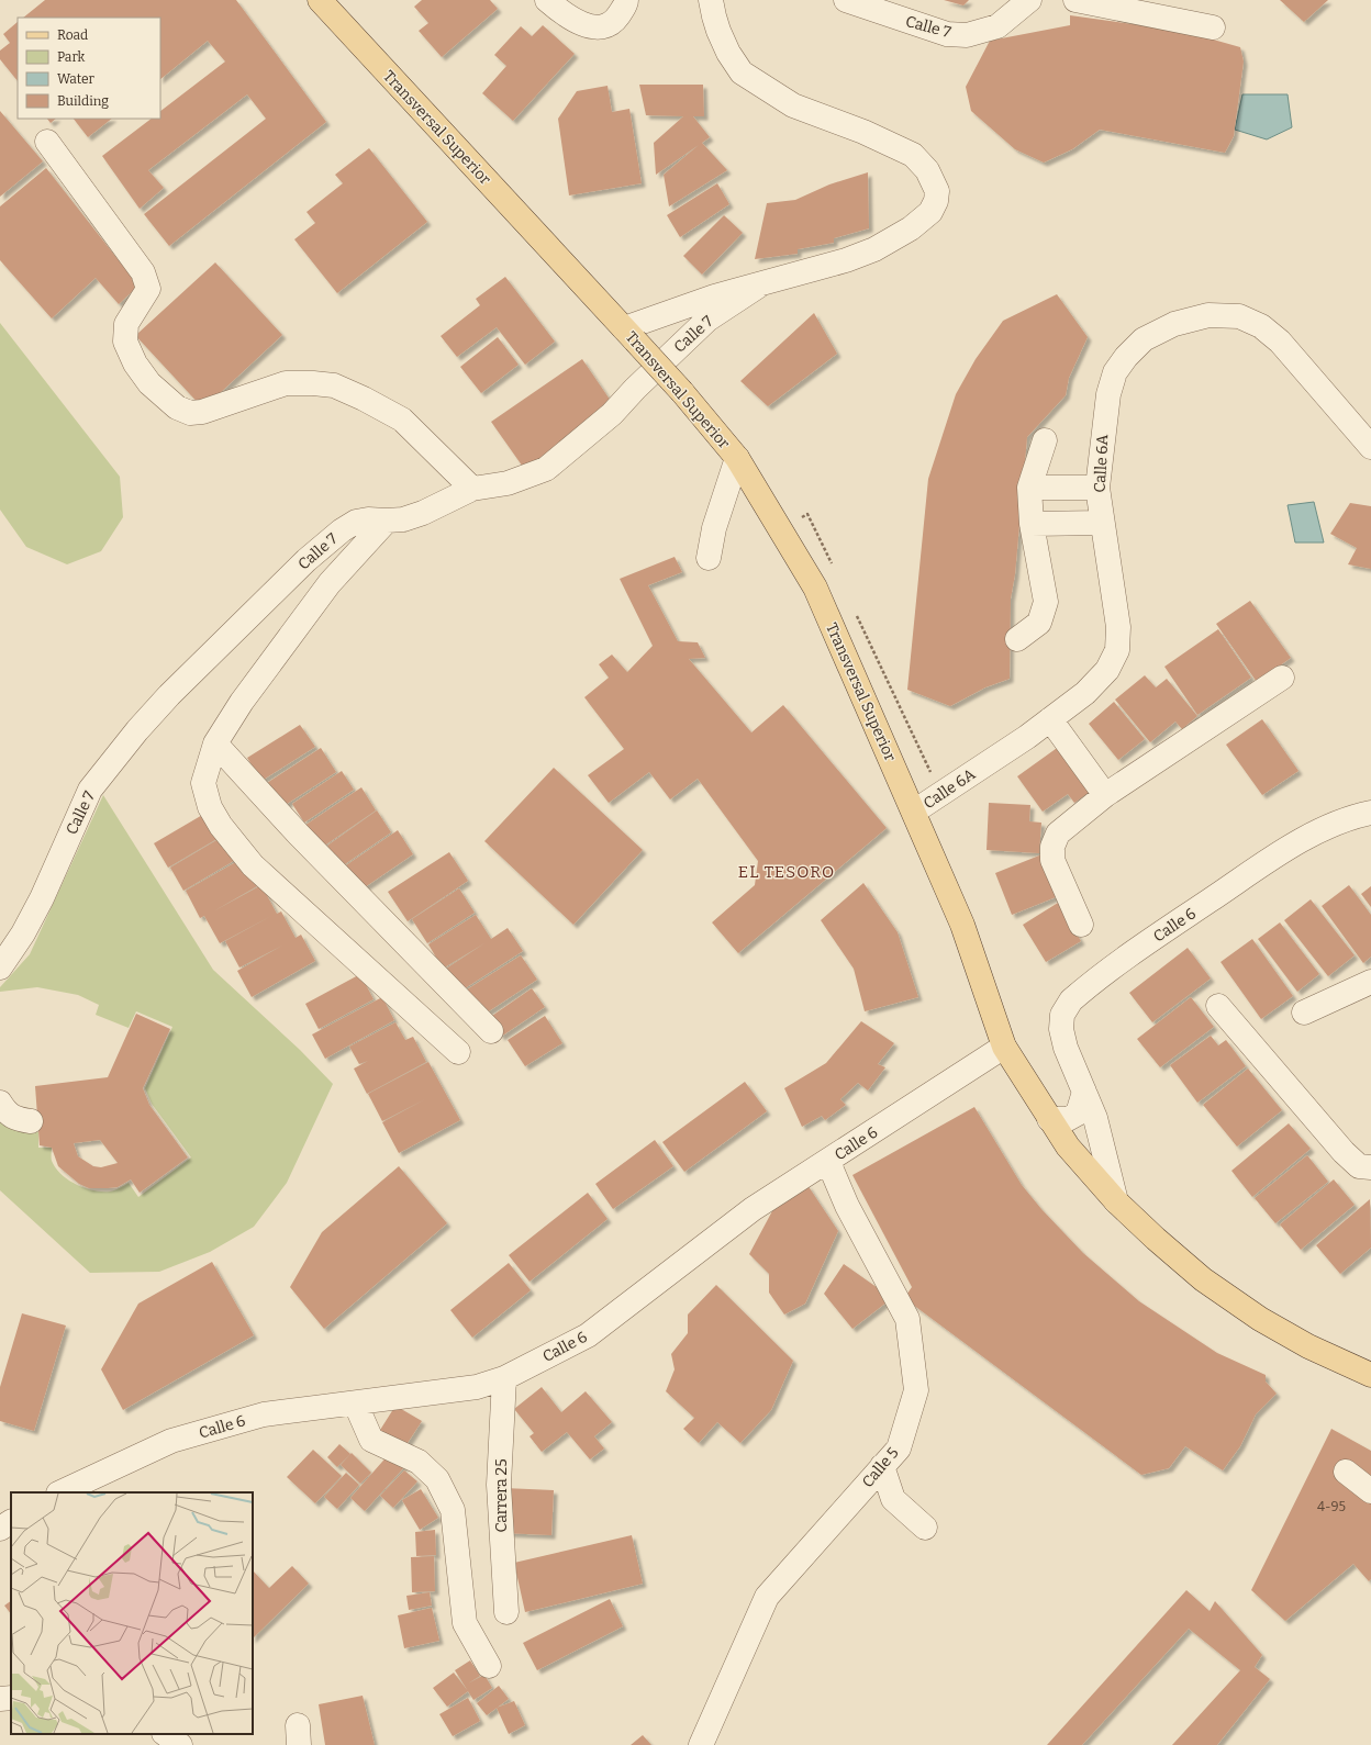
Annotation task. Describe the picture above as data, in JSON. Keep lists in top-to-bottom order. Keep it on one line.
{"streets":{"main road":["Transversal Superior"],"street":["Calle 7","Calle 6A","Calle 6","Calle 5","Carrera 25"]},"crossings":[["Calle 7","Transversal Superior"],["Transversal Superior","Calle 6A"],["Transversal Superior","Calle 6"],["Calle 6","Calle 5"],["Calle 6","Carrera 25"]],"districts":["EL TESORO"],"house_numbers":["4-95"],"legend":["Road","Park","Water","Building"]}
